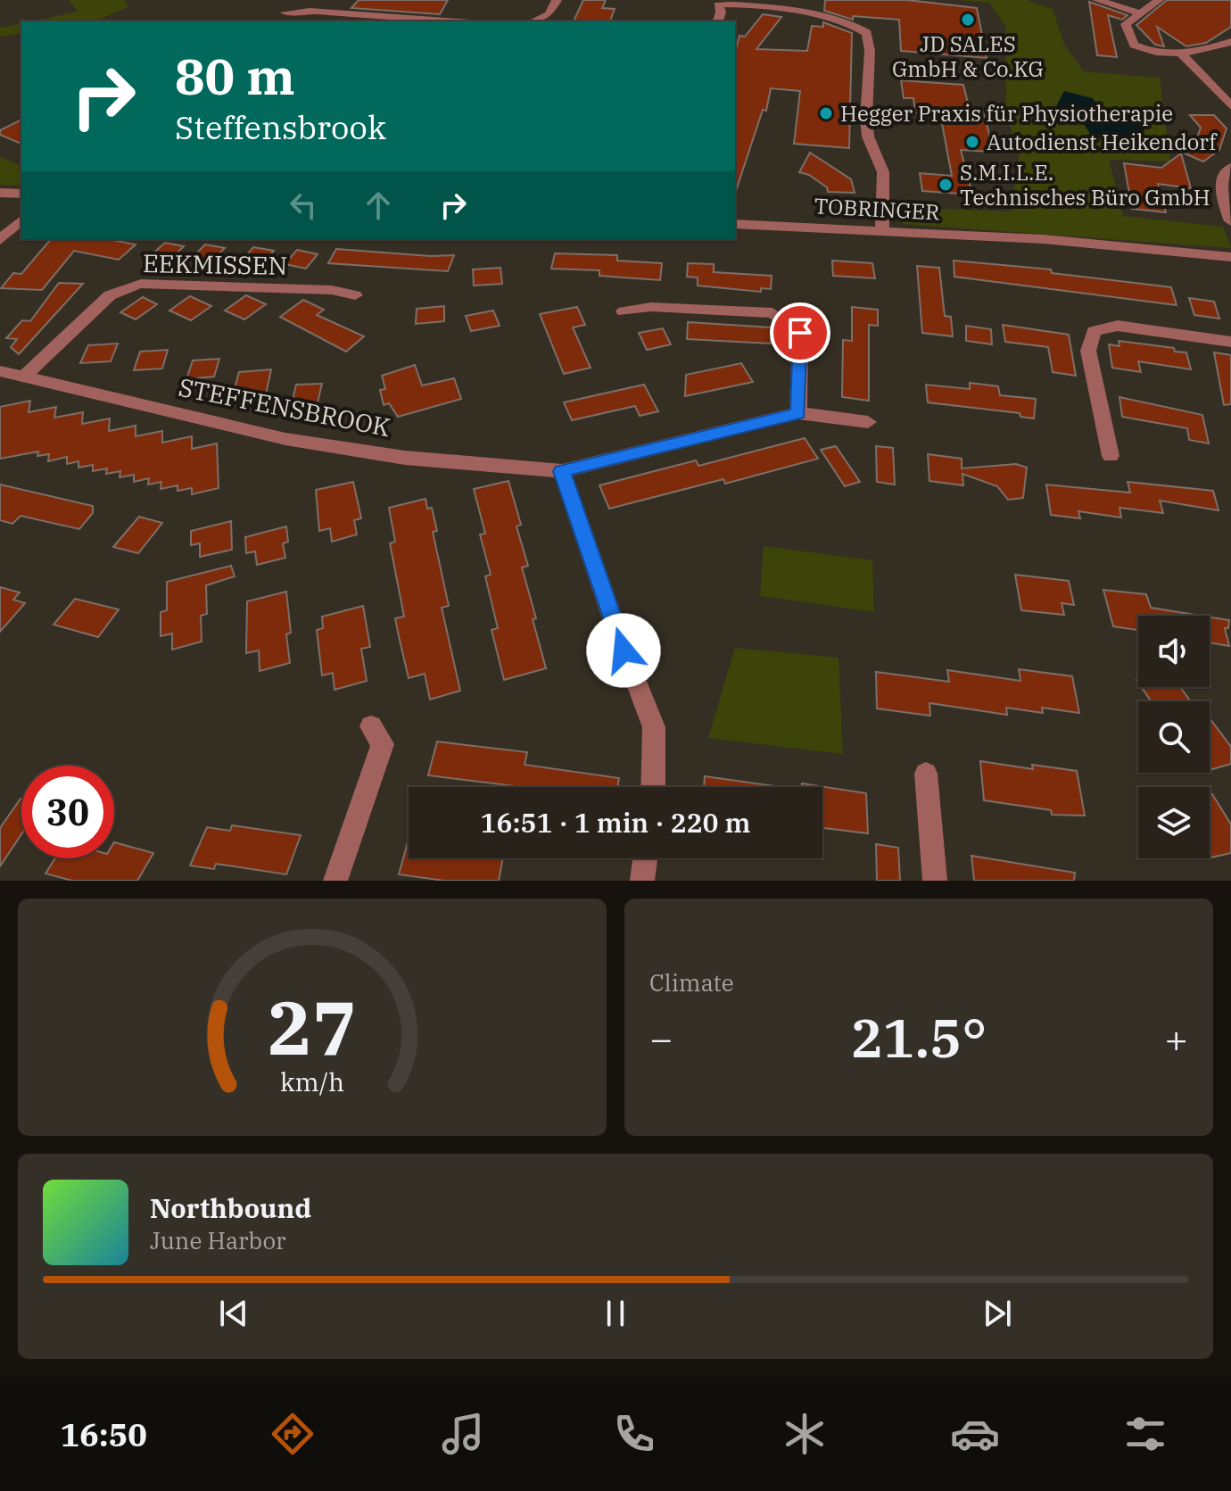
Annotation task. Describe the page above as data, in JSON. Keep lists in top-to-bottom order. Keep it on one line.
{"streets":{"street":["TOBRINGER","EEKMISSEN","STEFFENSBROOK"]},"crossings":[["EEKMISSEN","STEFFENSBROOK"]],"places":["JD SALES GmbH & Co.KG","Hegger Praxis für Physiotherapie","Autodienst Heikendorf","S.M.I.L.E. Technisches Büro GmbH"],"page":{"turn":["80 m","Steffensbrook"],"limit":"30","trip":"16:51 · 1 min · 220 m","tile":"Climate","heat":["−","21.5°","+"],"song":["Northbound","June Harbor"],"tabs":"16:50","gauge":["27","km/h"]}}
